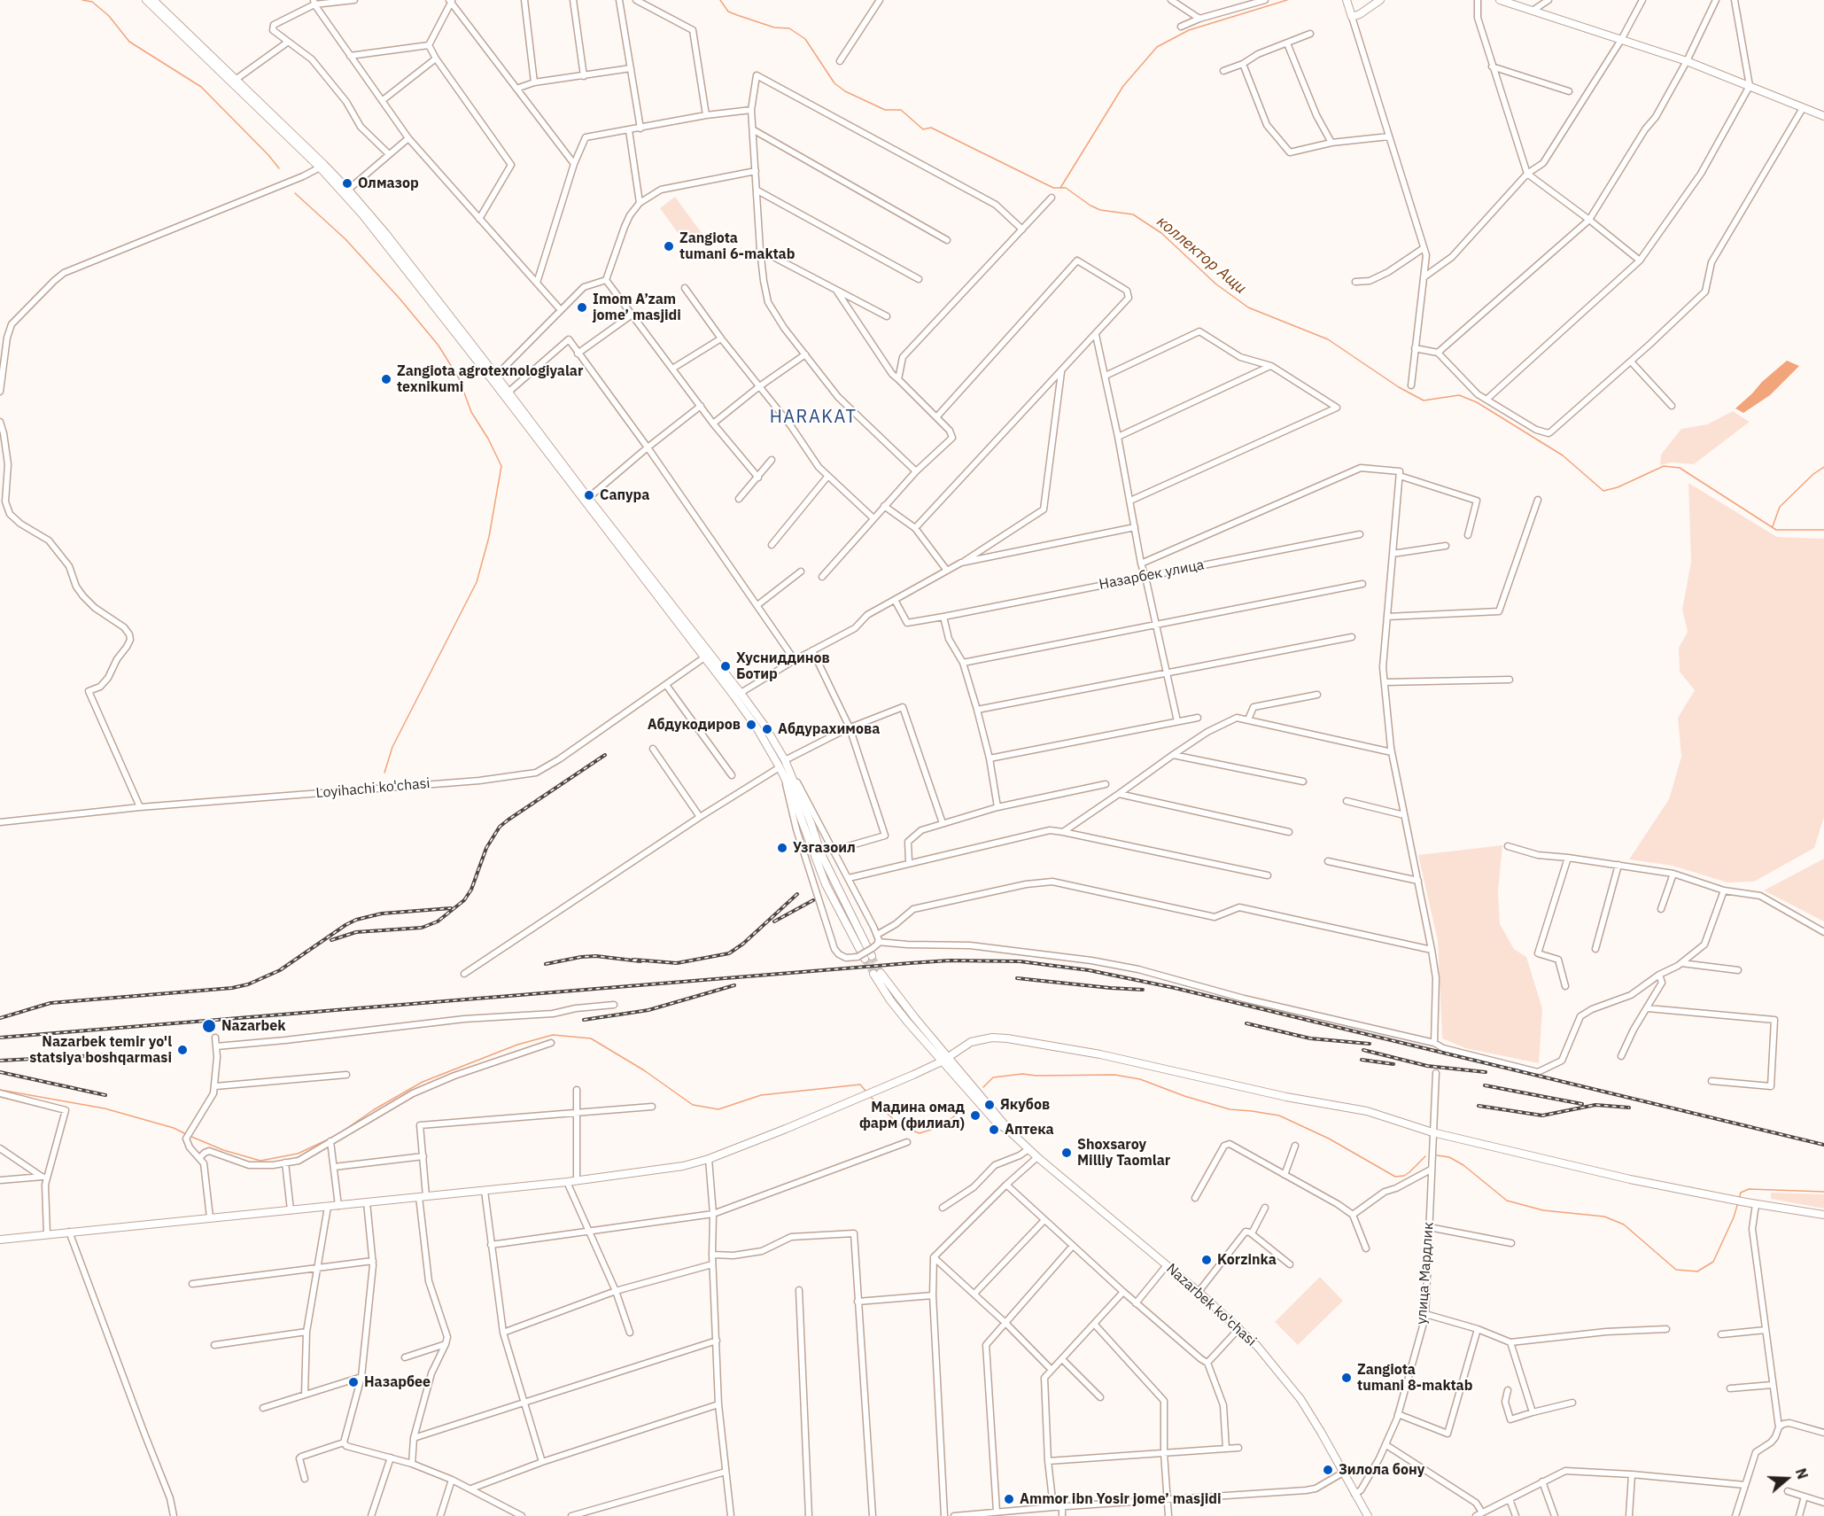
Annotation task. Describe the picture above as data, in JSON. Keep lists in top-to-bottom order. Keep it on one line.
{"streets":{"main road":["Nazarbek ko'chasi"],"street":["Назарбек улица","Loyihachi ko'chasi","улица Мардлик"]},"crossings":[["улица Мардлик","Nazarbek ko'chasi"]],"districts":["HARAKAT"],"water":["коллектор Ащи"],"places":["Олмазор","Zangiota tumani 6-maktab","Imom A’zam jome’ masjidi","Zangiota agrotexnologiyalar texnikumi","Сапура","Хусниддинов Ботир","Абдукодиров","Абдурахимова","Узгазоил","Nazarbek","Nazarbek temir yo'l statsiya boshqarmasi","Якубов","Мадина омад фарм (филиал)","Аптека","Shoxsaroy Milliy Taomlar","Korzinka","Zangiota tumani 8-maktab","Назарбее","Зилола бону","Ammor ibn Yosir jome’ masjidi"],"north":"right"}
